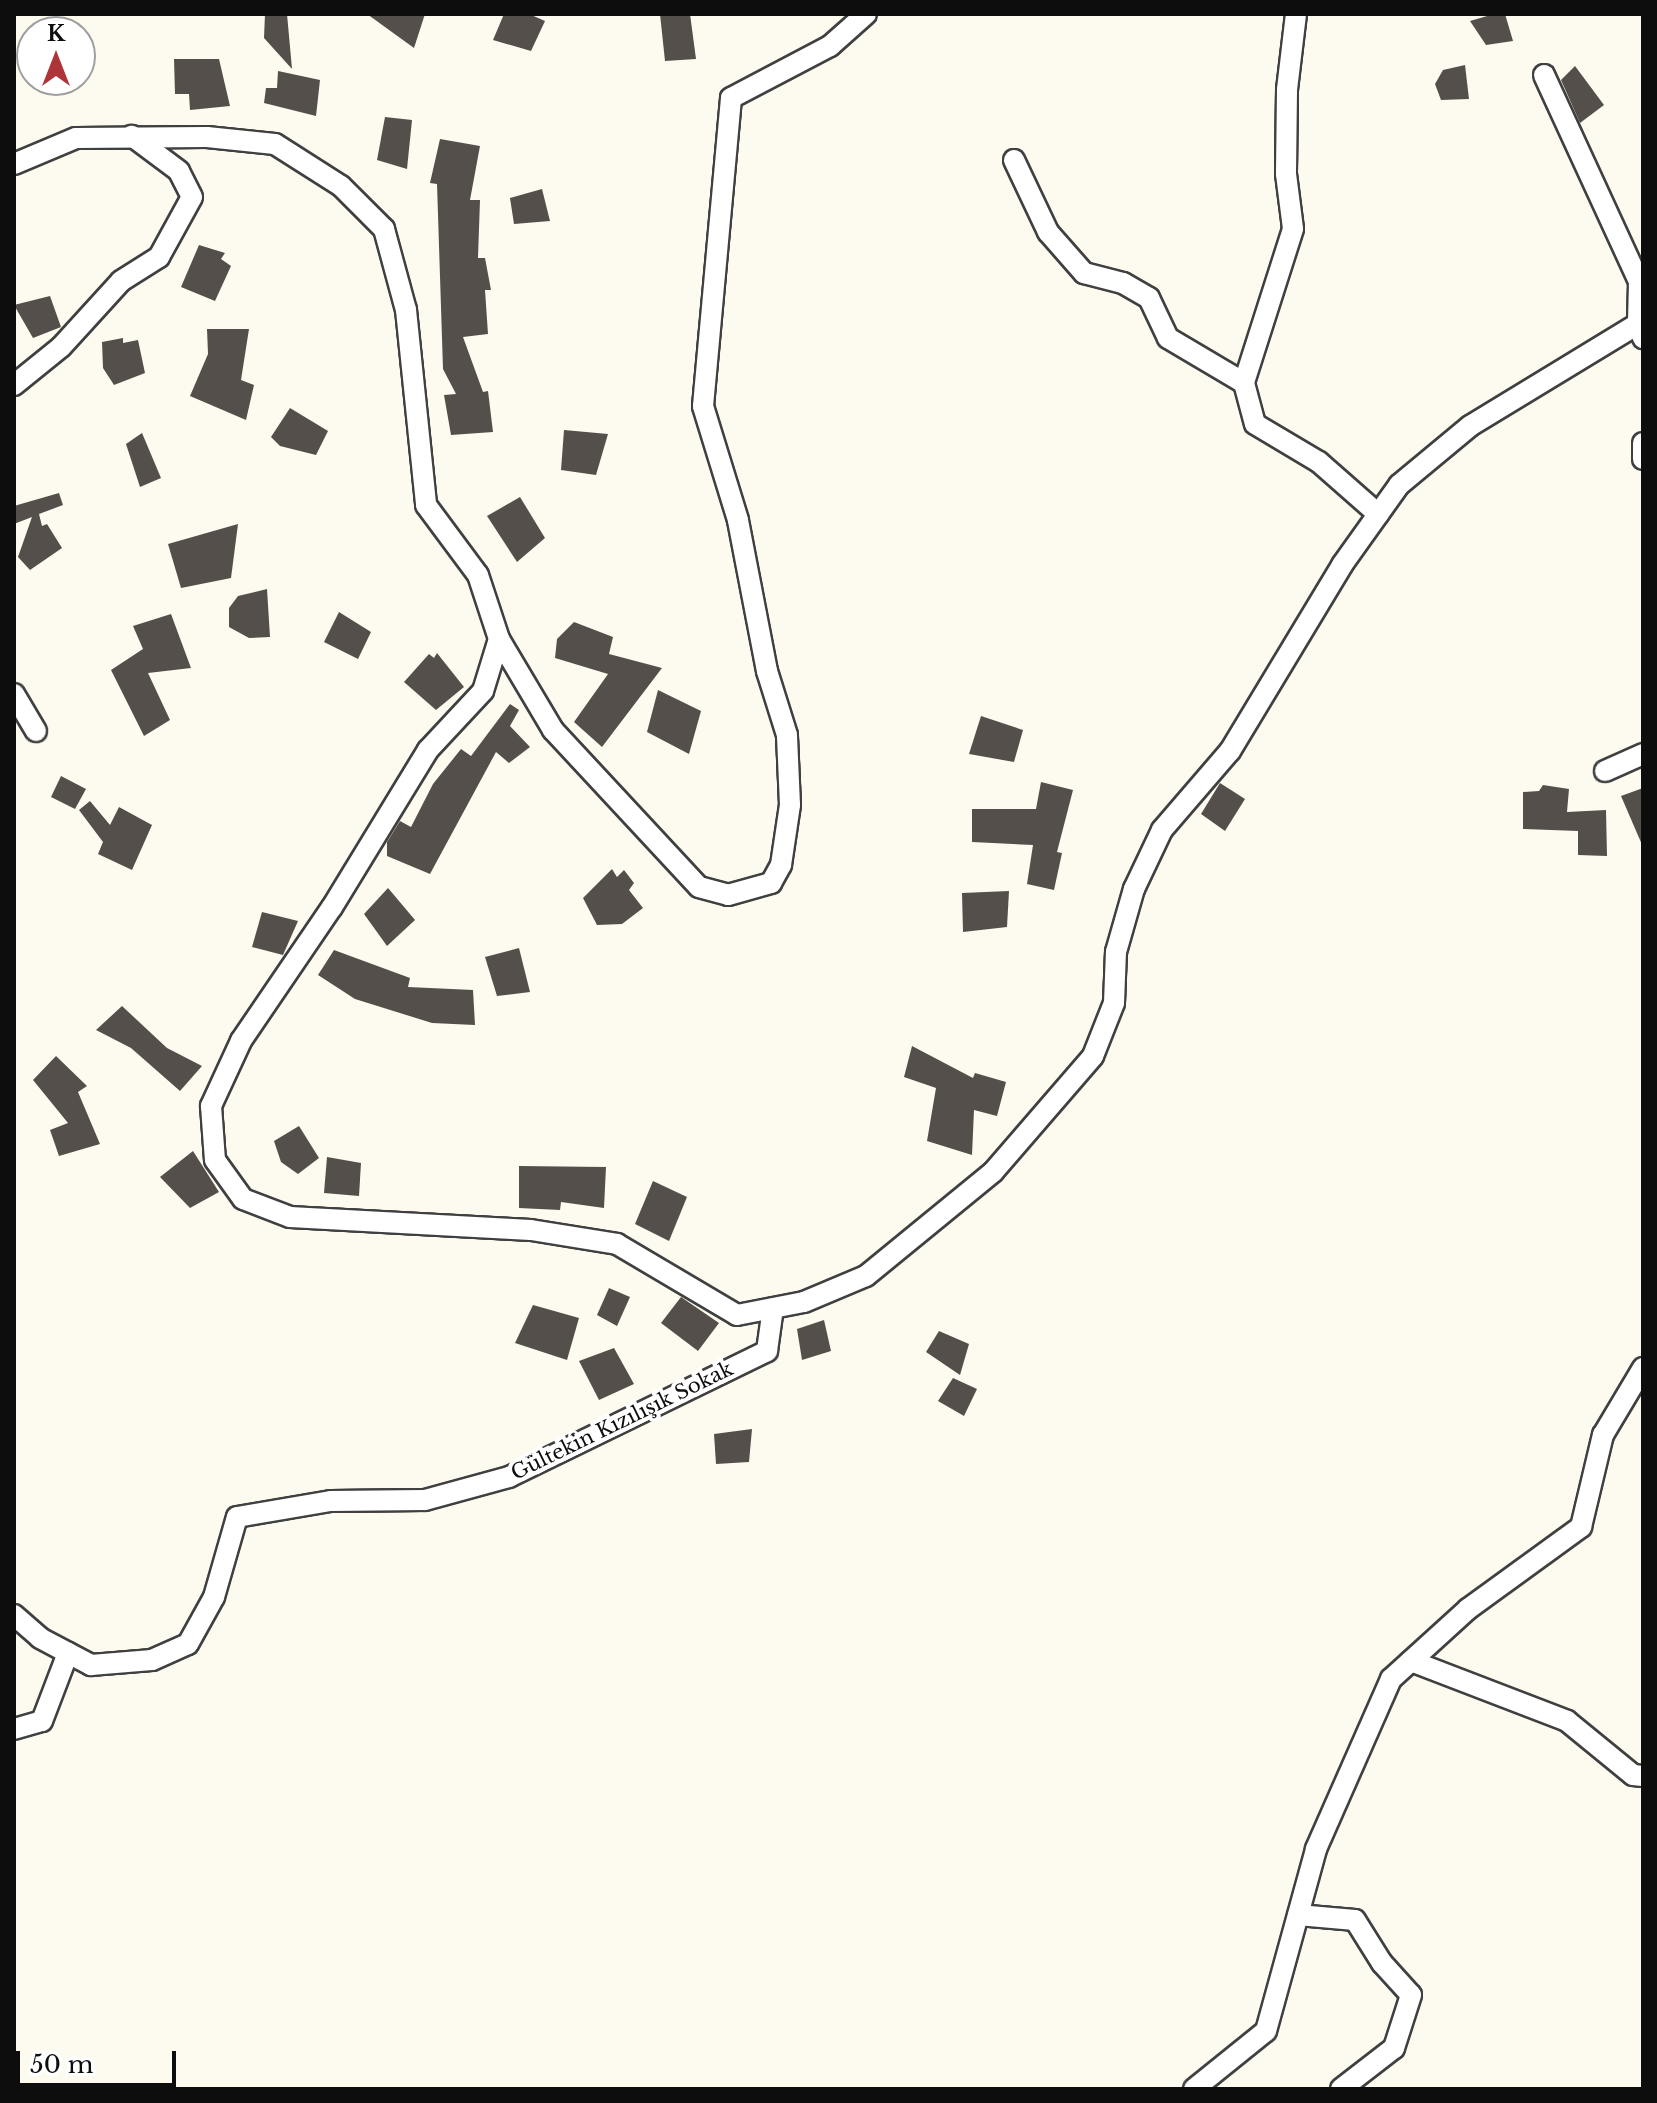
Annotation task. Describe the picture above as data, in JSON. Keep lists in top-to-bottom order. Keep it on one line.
{"streets":{"street":["Gültekin Kızılışık Sokak"]},"scale_bar":"50 m","north":"top"}
